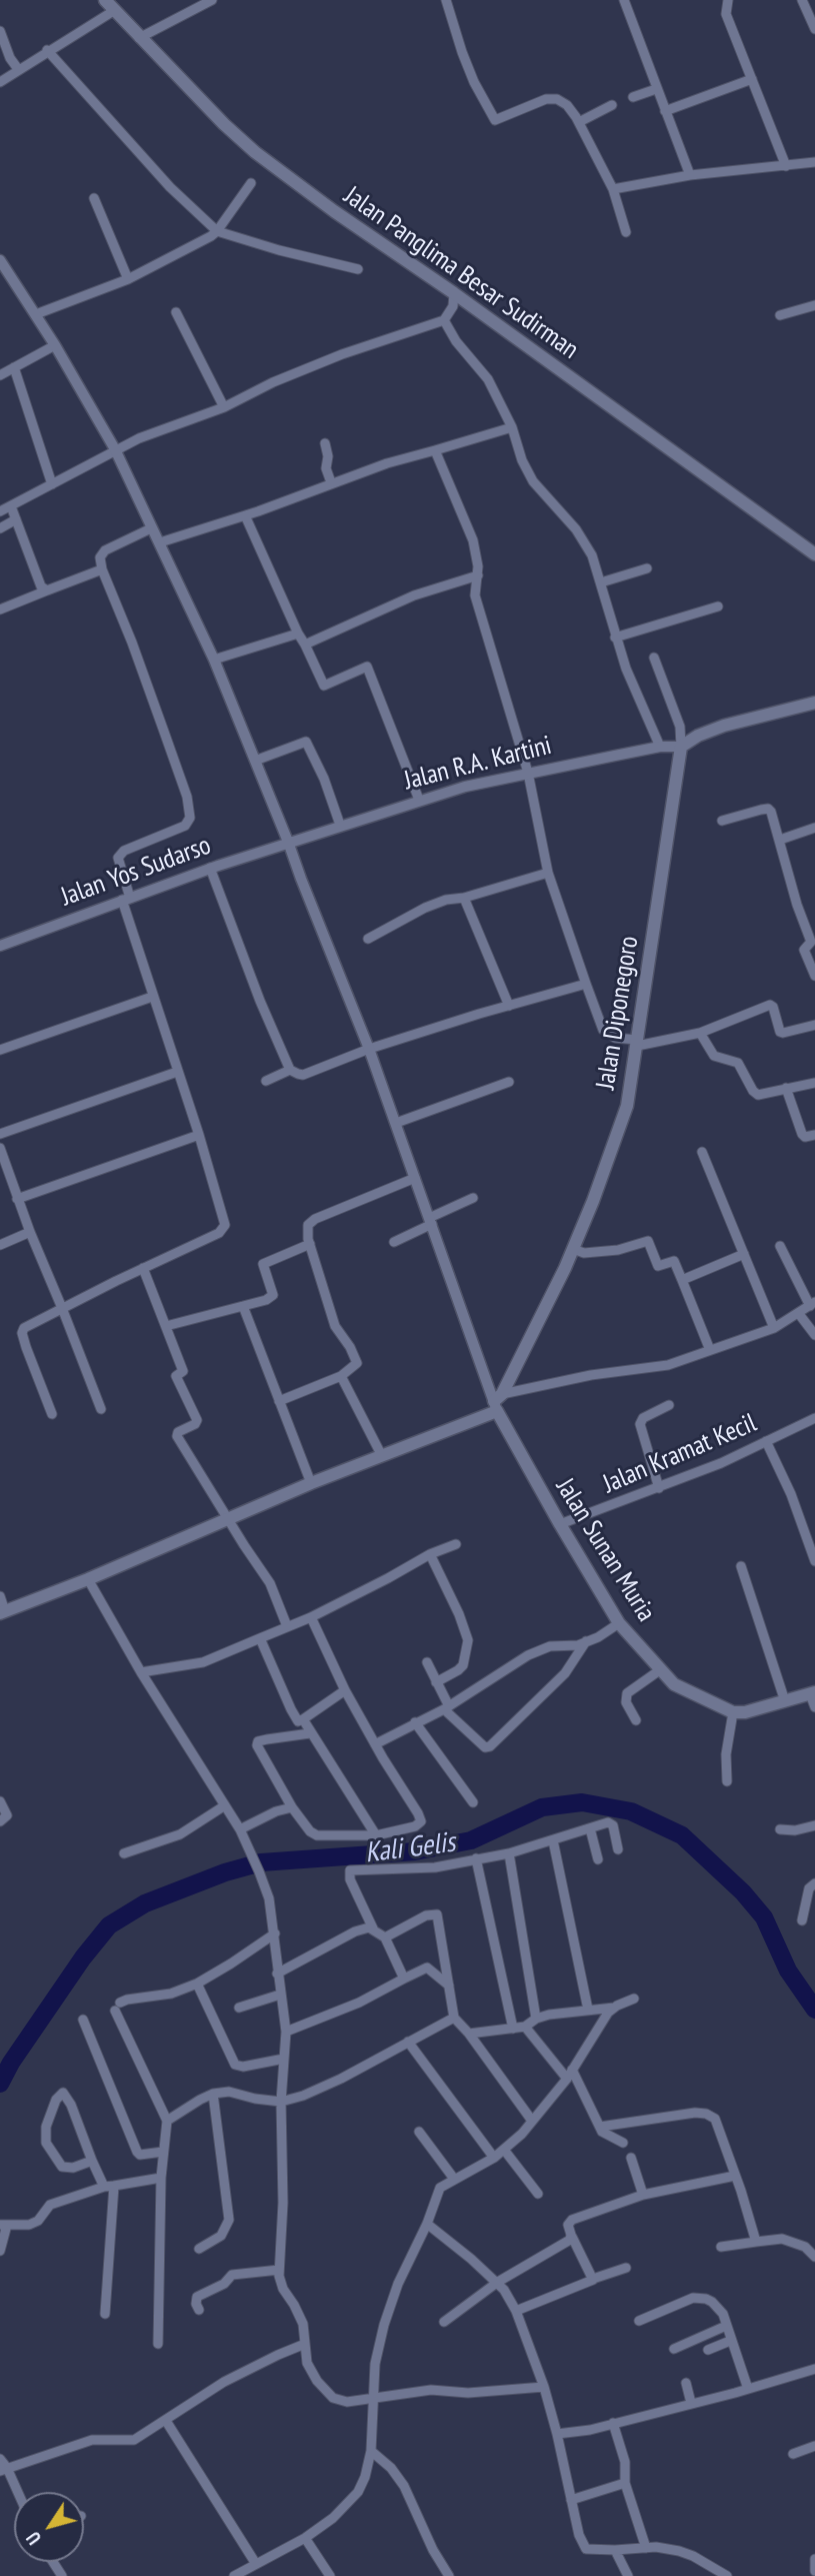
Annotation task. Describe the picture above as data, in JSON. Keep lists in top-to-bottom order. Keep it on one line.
{"streets":{"main road":["Jalan Panglima Besar Sudirman","Jalan Diponegoro","Jalan Sunan Muria"],"street":["Jalan R.A. Kartini","Jalan Yos Sudarso","Jalan Kramat Kecil"]},"crossings":[["Jalan R.A. Kartini","Jalan Yos Sudarso"],["Jalan R.A. Kartini","Jalan Diponegoro"],["Jalan Diponegoro","Jalan Sunan Muria"],["Jalan Kramat Kecil","Jalan Sunan Muria"]],"water":["Kali Gelis"],"north":"bottom left"}
